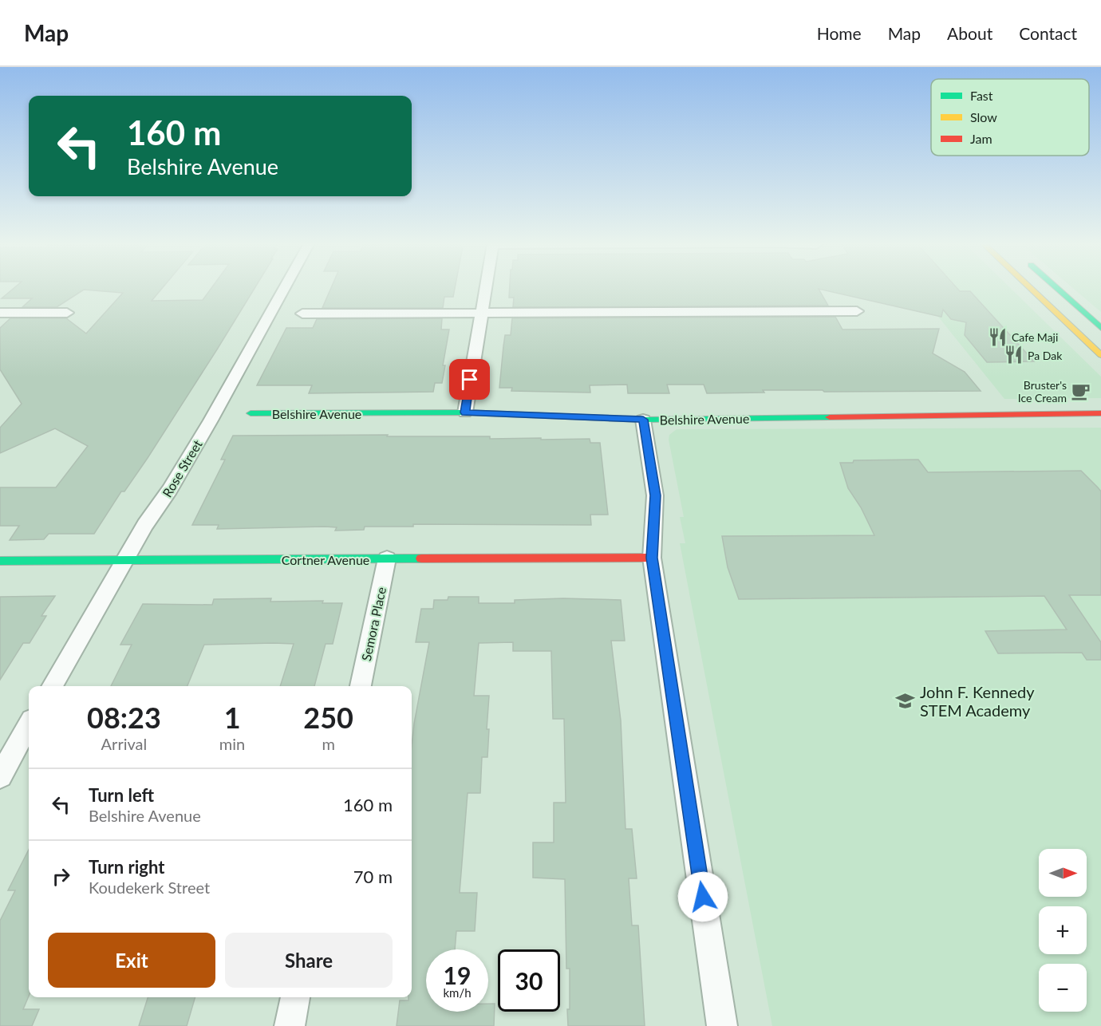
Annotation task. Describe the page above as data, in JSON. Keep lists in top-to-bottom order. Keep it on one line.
{"streets":{"street":["Belshire Avenue","Rose Street","Cortner Avenue","Semora Place"]},"crossings":[["Rose Street","Cortner Avenue"],["Cortner Avenue","Semora Place"]],"places":{"restaurant":["Cafe Maji","Pa Dak"],"cafe":["Bruster's Ice Cream"],"school or university":["John F. Kennedy STEM Academy"]},"legend":["Fast","Slow","Jam"],"north":"right","page":{"header":"Map","nav":["Home","Map","About","Contact"],"turn":["160 m","Belshire Avenue"],"eta":["08:23","Arrival","1","min","250","m"],"list":[{"name":"Turn left","note":"Belshire Avenue","value":"160 m"},{"name":"Turn right","note":"Koudekerk Street","value":"70 m"}],"map_buttons":["+","−"],"buttons":["Exit","Share"],"speed":"19 km/h","limit":"30"}}
